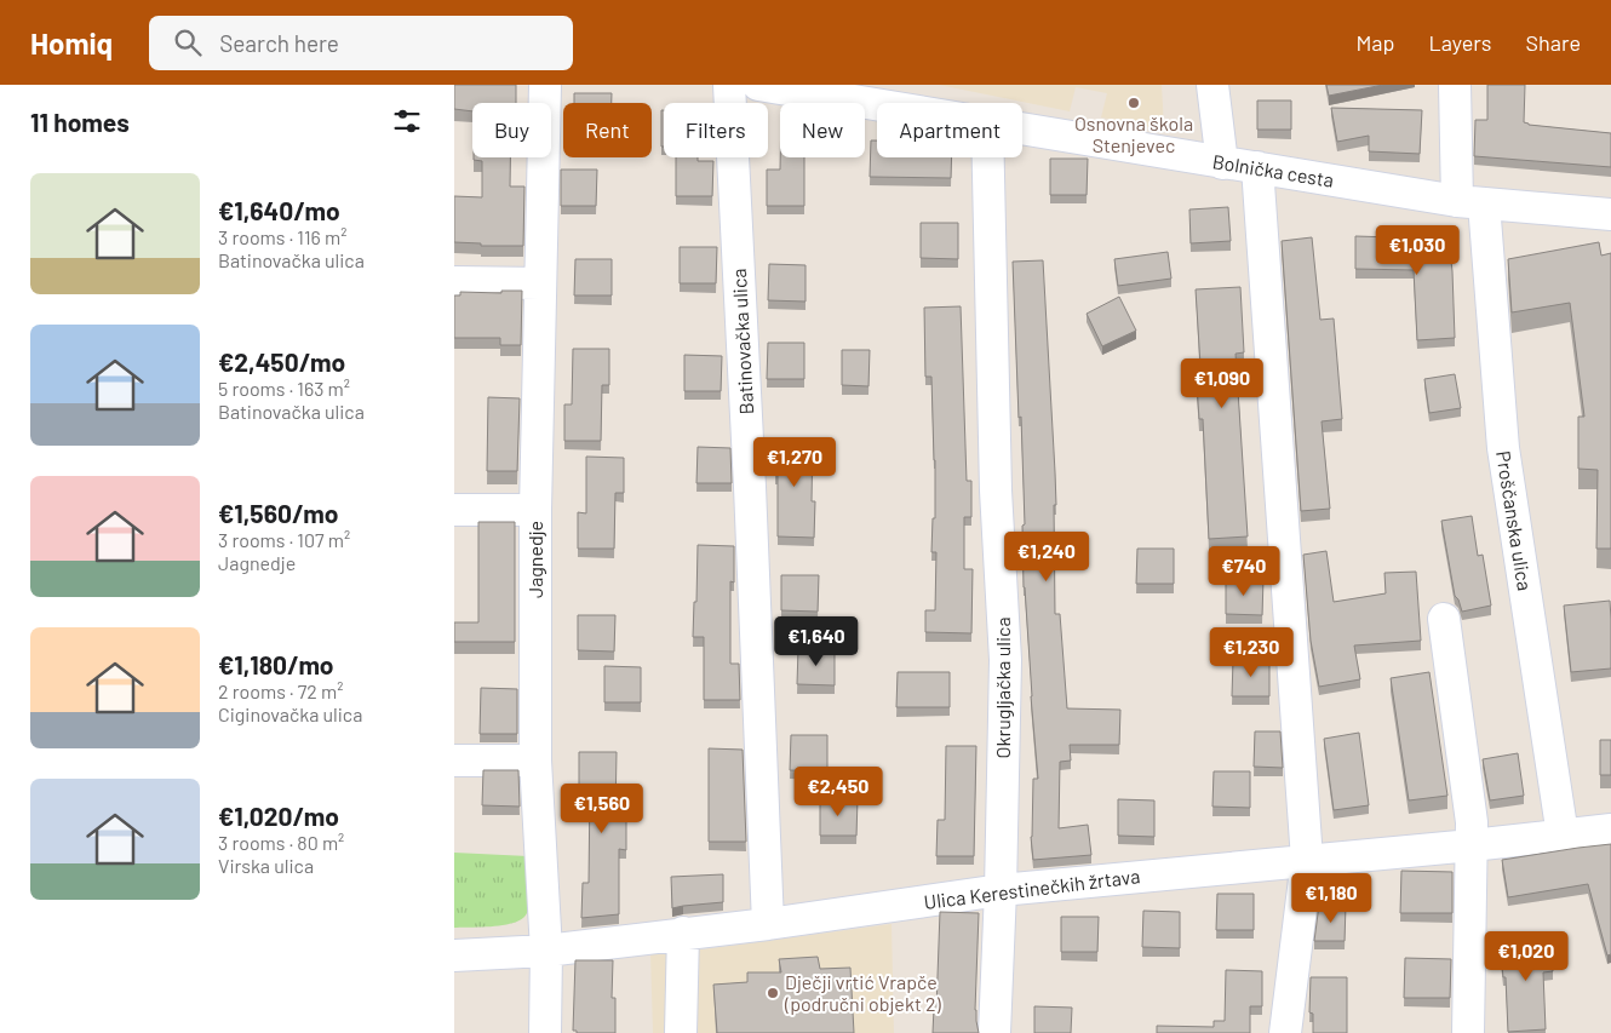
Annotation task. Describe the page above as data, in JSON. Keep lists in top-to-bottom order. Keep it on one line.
{"streets":{"street":["Bolnička cesta","Batinovačka ulica","Proščanska ulica","Jagnedje","Okrugljačka ulica","Ulica Kerestinečkih žrtava"]},"crossings":[["Bolnička cesta","Proščanska ulica"],["Batinovačka ulica","Ulica Kerestinečkih žrtava"],["Proščanska ulica","Ulica Kerestinečkih žrtava"],["Jagnedje","Ulica Kerestinečkih žrtava"],["Okrugljačka ulica","Ulica Kerestinečkih žrtava"]],"places":["Osnovna škola Stenjevec","Dječji vrtić Vrapče (područni objekt 2)"],"page":{"header":"Homiq","search":"Search here","nav":["Map","Layers","Share"],"heading":"11 homes","chip":["Buy","Rent","Filters","New","Apartment"],"list":[{"name":"€1,640/mo","note":"3 rooms · 116 m² · Batinovačka ulica"},{"name":"€2,450/mo","note":"5 rooms · 163 m² · Batinovačka ulica"},{"name":"€1,560/mo","note":"3 rooms · 107 m² · Jagnedje"},{"name":"€1,180/mo","note":"2 rooms · 72 m² · Ciginovačka ulica"},{"name":"€1,020/mo","note":"3 rooms · 80 m² · Virska ulica"}],"price":["€1,030","€1,090","€1,270","€1,240","€740","€1,640","€1,230","€2,450","€1,560","€1,180","€1,020"]}}
